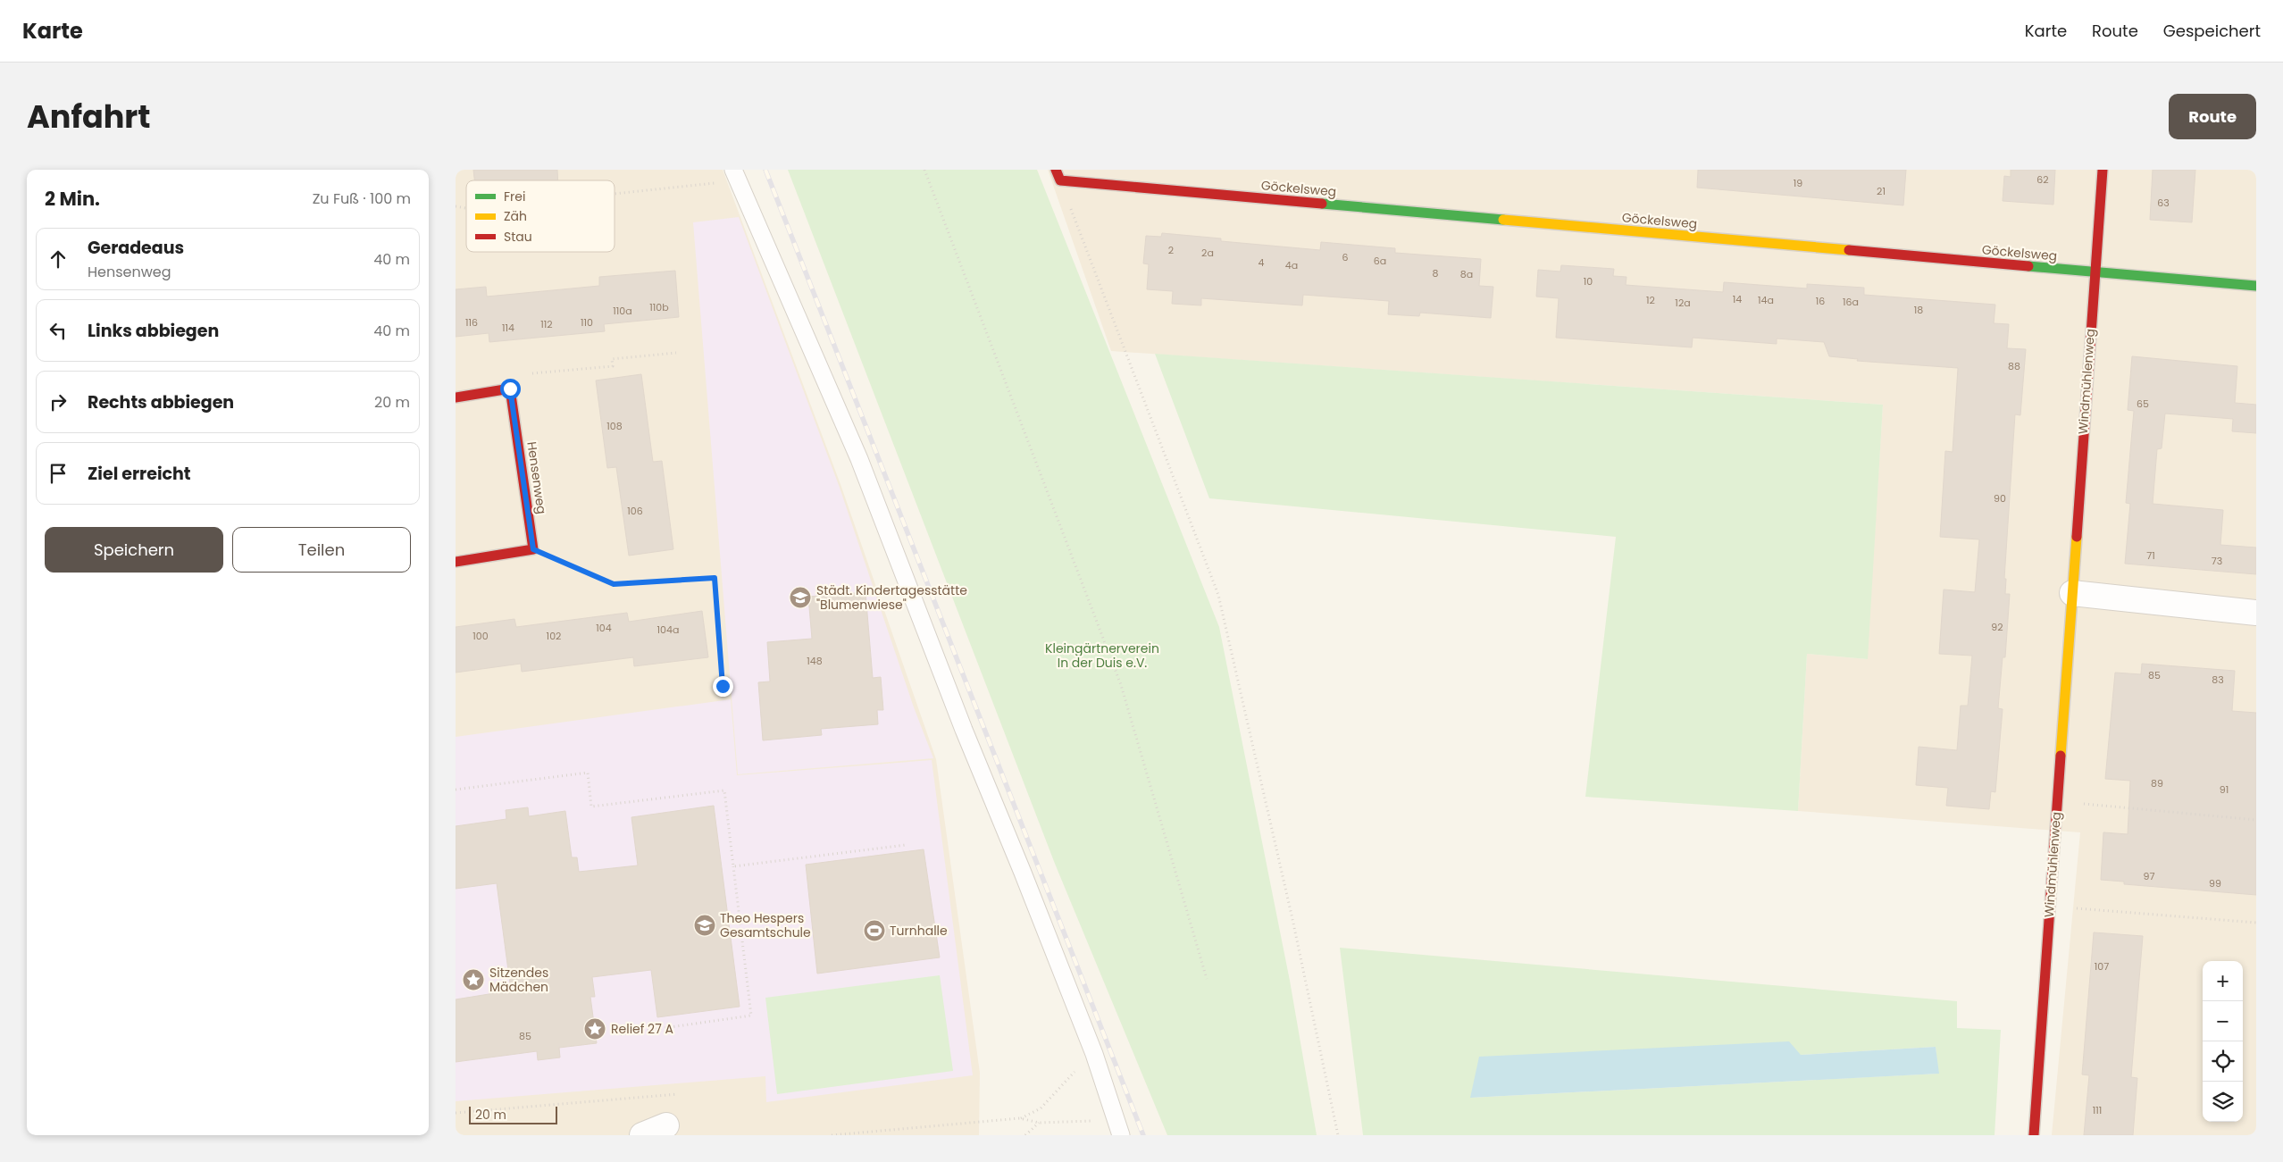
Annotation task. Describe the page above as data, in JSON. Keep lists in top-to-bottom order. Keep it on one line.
{"streets":{"street":["Göckelsweg","Windmühlenweg","Hensenweg"]},"crossings":[["Göckelsweg","Windmühlenweg"]],"parks":["Kleingärtnerverein In der Duis e.V."],"places":{"school or university":["Städt. Kindertagesstätte \"Blumenwiese\"","Theo Hespers Gesamtschule"],"sports":["Turnhalle"],"place":["Sitzendes Mädchen","Relief 27 A"]},"house_numbers":["62","19","21","63","2","2a","6","6a","4","4a","8","8a","10","14","12","14a","16","16a","12a","110b","18","110a","116","110","112","114","88","65","108","90","106","71","73","92","104","104a","100","102","148","85","83","89","91","97","99","107","85","111"],"legend":["Frei","Zäh","Stau"],"scale_bar":"20 m","page":{"header":"Karte","nav":["Karte","Route","Gespeichert"],"title":"Anfahrt","buttons":["Route",["Speichern","Teilen"]],"heading":["2 Min.","Zu Fuß · 100 m"],"list":[["Geradeaus","Hensenweg","40 m"],["Links abbiegen","40 m"],["Rechts abbiegen","20 m"],"Ziel erreicht"],"map_buttons":["+","−"],"scale":"20 m"}}
